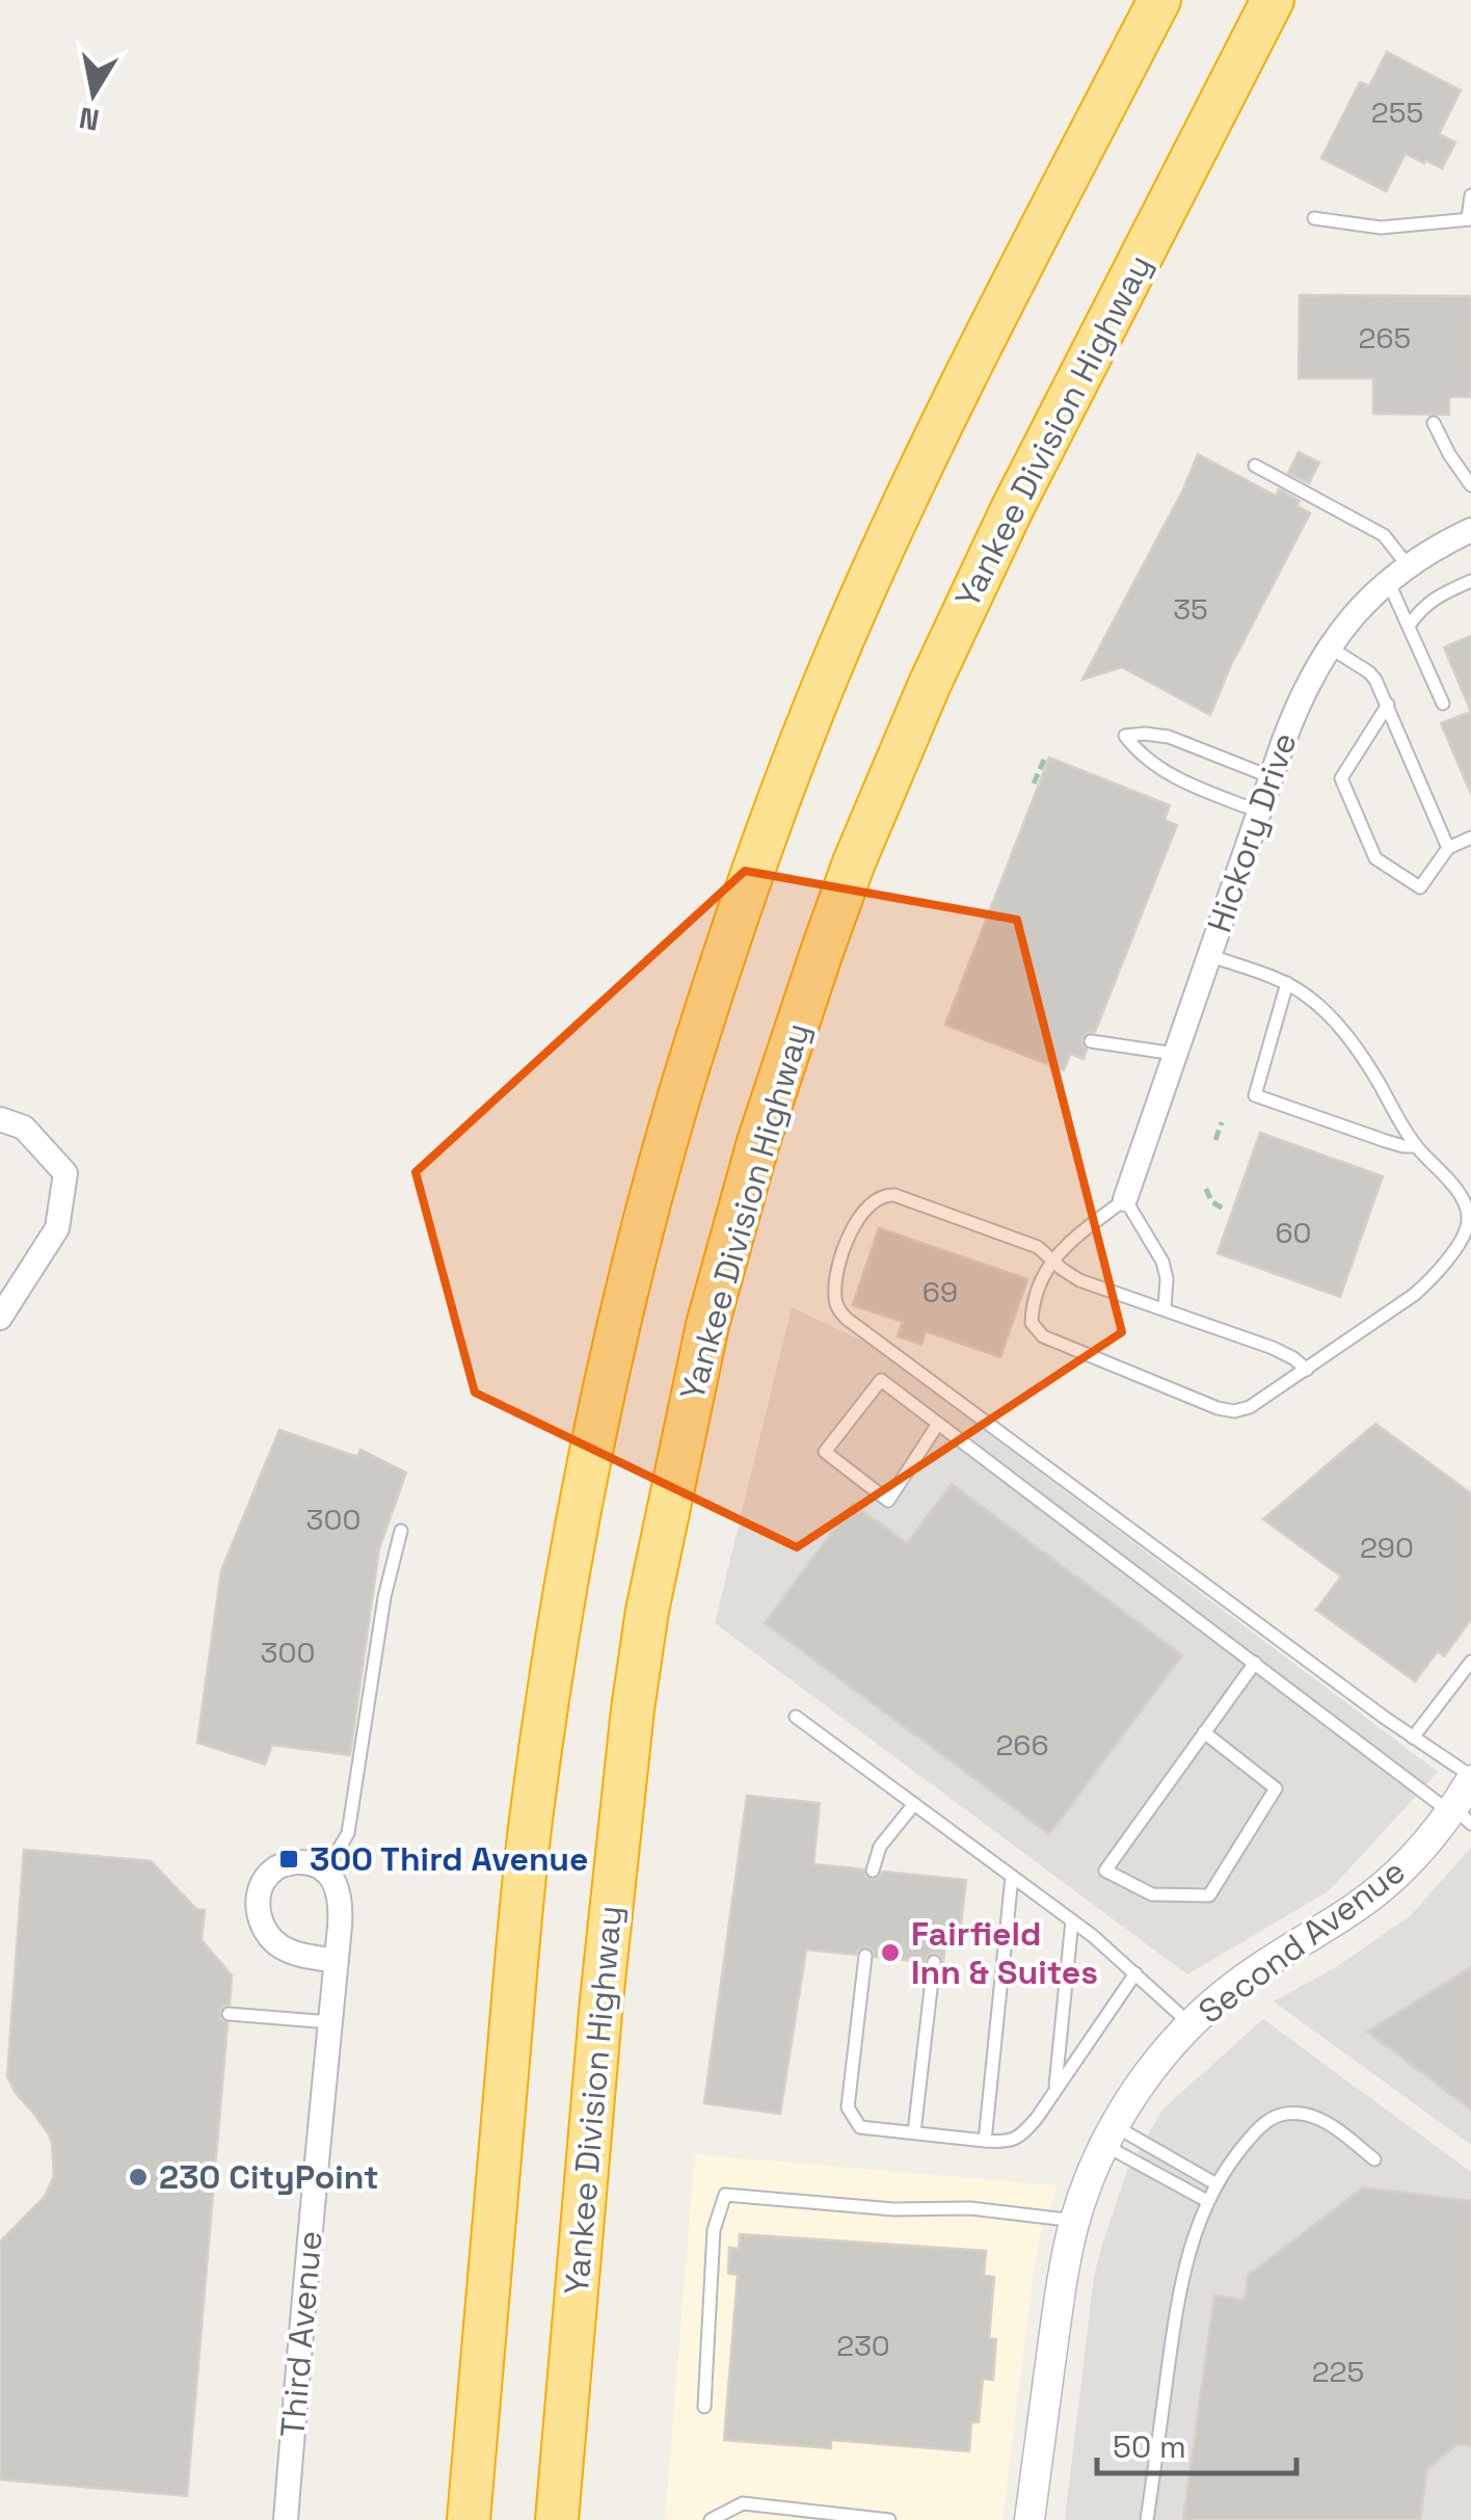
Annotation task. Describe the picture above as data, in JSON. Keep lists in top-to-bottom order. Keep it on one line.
{"streets":{"highway":["Yankee Division Highway"],"street":["Hickory Drive","Second Avenue","Third Avenue"]},"places":{"transit":["300 Third Avenue"],"other":["Fairfield Inn & Suites","230 CityPoint"]},"house_numbers":["255","265","35","60","69","300","290","300","266","230","225"],"scale_bar":"50 m","north":"bottom"}
